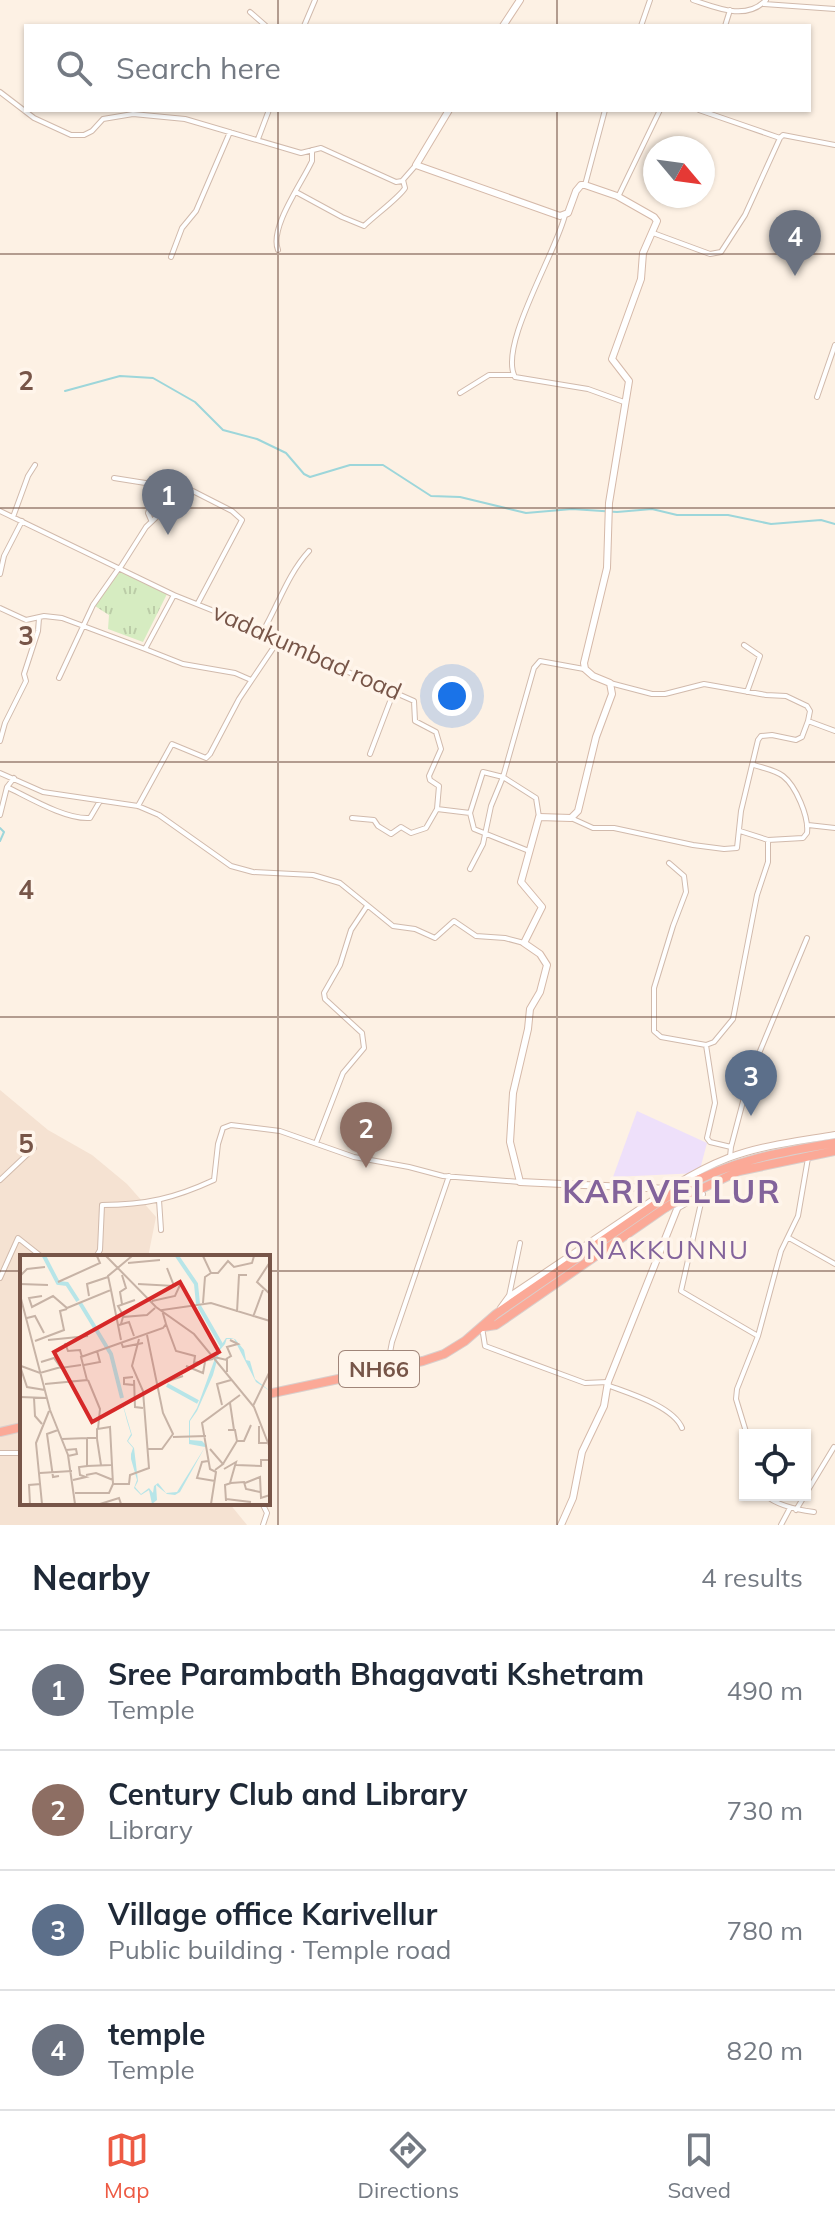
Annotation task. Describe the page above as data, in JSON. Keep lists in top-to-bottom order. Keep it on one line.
{"streets":{"highway":["NH66"],"street":["vadakumbad road"]},"districts":["KARIVELLUR","ONAKKUNNU"],"north":"bottom right","page":{"search":"Search here","pins":["4","1","3","2"],"heading":["Nearby","4 results"],"list":[{"mark":"1","name":"Sree Parambath Bhagavati Kshetram","note":"Temple","value":"490 m"},{"mark":"2","name":"Century Club and Library","note":"Library","value":"730 m"},{"mark":"3","name":"Village office Karivellur","note":"Public building · Temple road","value":"780 m"},{"mark":"4","name":"temple","note":"Temple","value":"820 m"}],"nav":["Map","Directions","Saved"]},"grid":{"rows":["2","3","4","5"]}}
